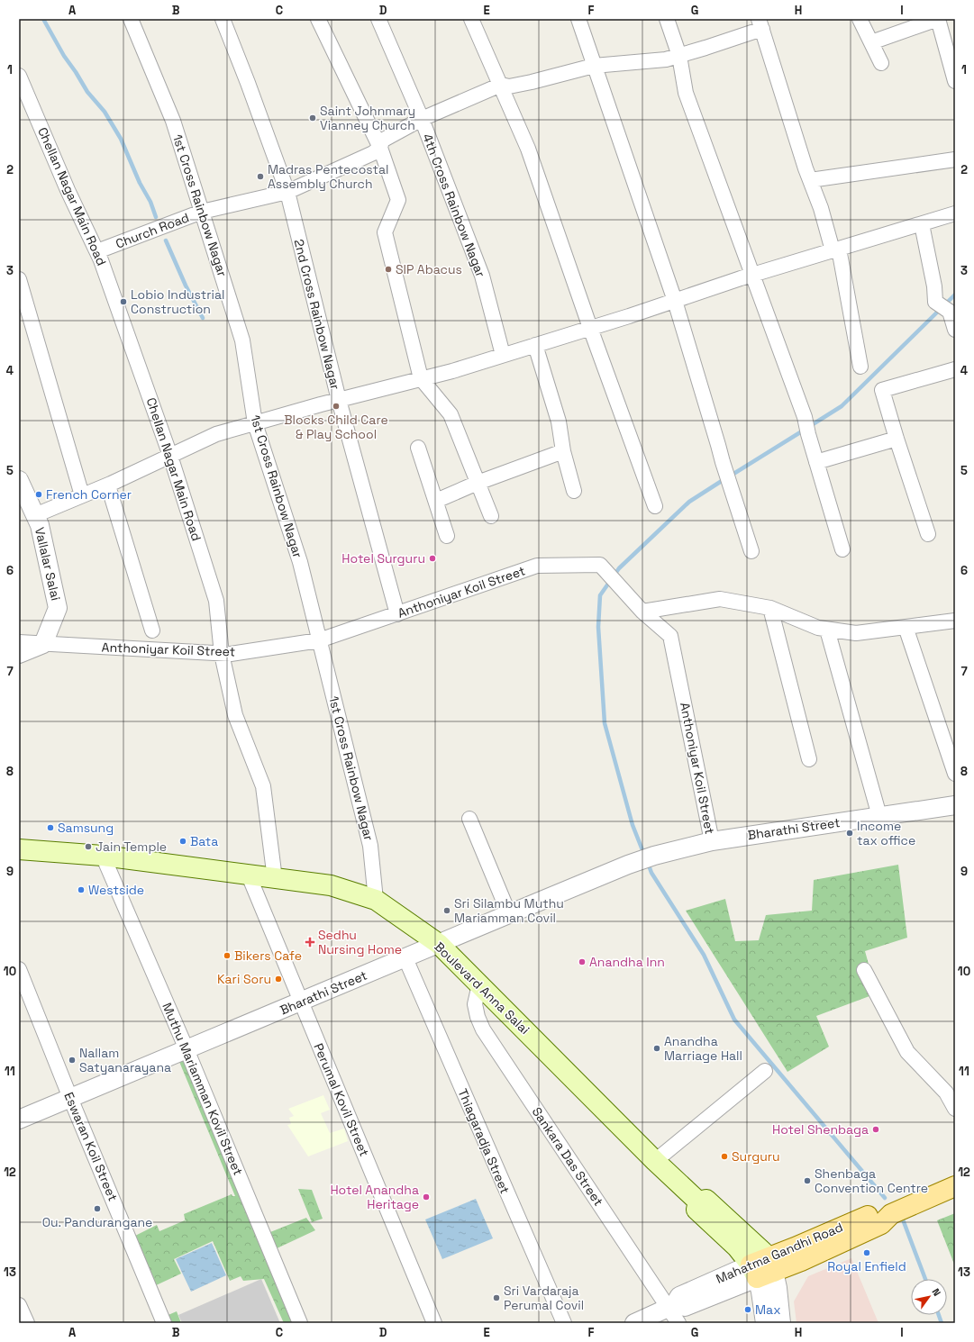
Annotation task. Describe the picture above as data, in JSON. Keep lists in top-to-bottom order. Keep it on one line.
{"streets":{"main road":["Boulevard Anna Salai","Mahatma Gandhi Road"],"street":["Chellan Nagar Main Road","1st Cross Rainbow Nagar","4th Cross Rainbow Nagar","Church Road","2nd Cross Rainbow Nagar","Vallalar Salai","Anthoniyar Koil Street","Bharathi Street","Muthu Mariamman Kovil Street","Perumal Kovil Street","Thiagaradja Street","Eswaran Koil Street","Sankara Das Street"]},"crossings":[["Chellan Nagar Main Road","Church Road"],["Chellan Nagar Main Road","Anthoniyar Koil Street"],["Chellan Nagar Main Road","Boulevard Anna Salai"],["1st Cross Rainbow Nagar","Church Road"],["1st Cross Rainbow Nagar","Anthoniyar Koil Street"],["1st Cross Rainbow Nagar","Boulevard Anna Salai"],["4th Cross Rainbow Nagar","Church Road"],["Church Road","2nd Cross Rainbow Nagar"],["2nd Cross Rainbow Nagar","Anthoniyar Koil Street"],["Vallalar Salai","Anthoniyar Koil Street"],["Anthoniyar Koil Street","Bharathi Street"],["Bharathi Street","Boulevard Anna Salai"],["Bharathi Street","Muthu Mariamman Kovil Street"],["Bharathi Street","Perumal Kovil Street"],["Bharathi Street","Thiagaradja Street"],["Bharathi Street","Eswaran Koil Street"],["Boulevard Anna Salai","Muthu Mariamman Kovil Street"],["Boulevard Anna Salai","Perumal Kovil Street"],["Boulevard Anna Salai","Sankara Das Street"],["Boulevard Anna Salai","Mahatma Gandhi Road"],["Sankara Das Street","Mahatma Gandhi Road"]],"places":{"other":["Saint Johnmary Vianney Church","Madras Pentecostal Assembly Church","SIP Abacus","Lobio Industrial Construction","Blocks Child Care & Play School","French Corner","Hotel Surguru","Samsung","Income tax office","Bata","Jain Temple","Westside","Sri Silambu Muthu Mariamman Covil","Bikers Cafe","Anandha Inn","Kari Soru","Anandha Marriage Hall","Nallam Satyanarayana","Hotel Shenbaga","Surguru","Shenbaga Convention Centre","Hotel Anandha Heritage","Ou. Pandurangane","Royal Enfield","Sri Vardaraja Perumal Covil","Max"],"health":["Sedhu Nursing Home"]},"north":"top right","grid":{"columns":["A","B","C","D","E","F","G","H","I"],"rows":["1","2","3","4","5","6","7","8","9","10","11","12","13"]}}
